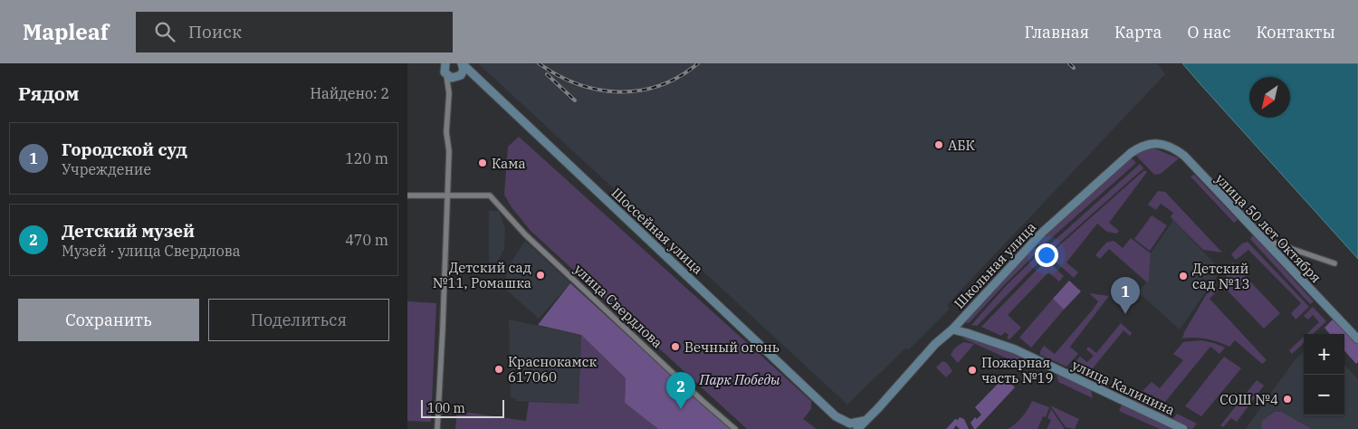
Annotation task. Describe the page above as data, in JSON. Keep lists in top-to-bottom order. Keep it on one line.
{"streets":{"main road":["улица 50 лет Октября","Шоссейная улица","Школьная улица","улица Калинина"],"street":["улица Свердлова"]},"crossings":[["улица 50 лет Октября","Школьная улица"],["Школьная улица","улица Калинина"]],"parks":["Парк Победы"],"places":["АБК","Кама","Детский сад №11, Ромашка","Детский сад №13","Вечный огонь","Краснокамск 617060","Пожарная часть №19","СОШ №4"],"scale_bar":"100 m","north":"bottom left","page":{"header":"Mapleaf","search":"Поиск","nav":["Главная","Карта","О нас","Контакты"],"heading":["Рядом","Найдено: 2"],"list":[{"mark":"1","name":"Городской суд","note":"Учреждение","value":"120 m"},{"mark":"2","name":"Детский музей","note":"Музей · улица Свердлова","value":"470 m"}],"pins":["1","2"],"buttons":["Сохранить","Поделиться"],"map_buttons":["+","−"],"scale":"100 m"}}
